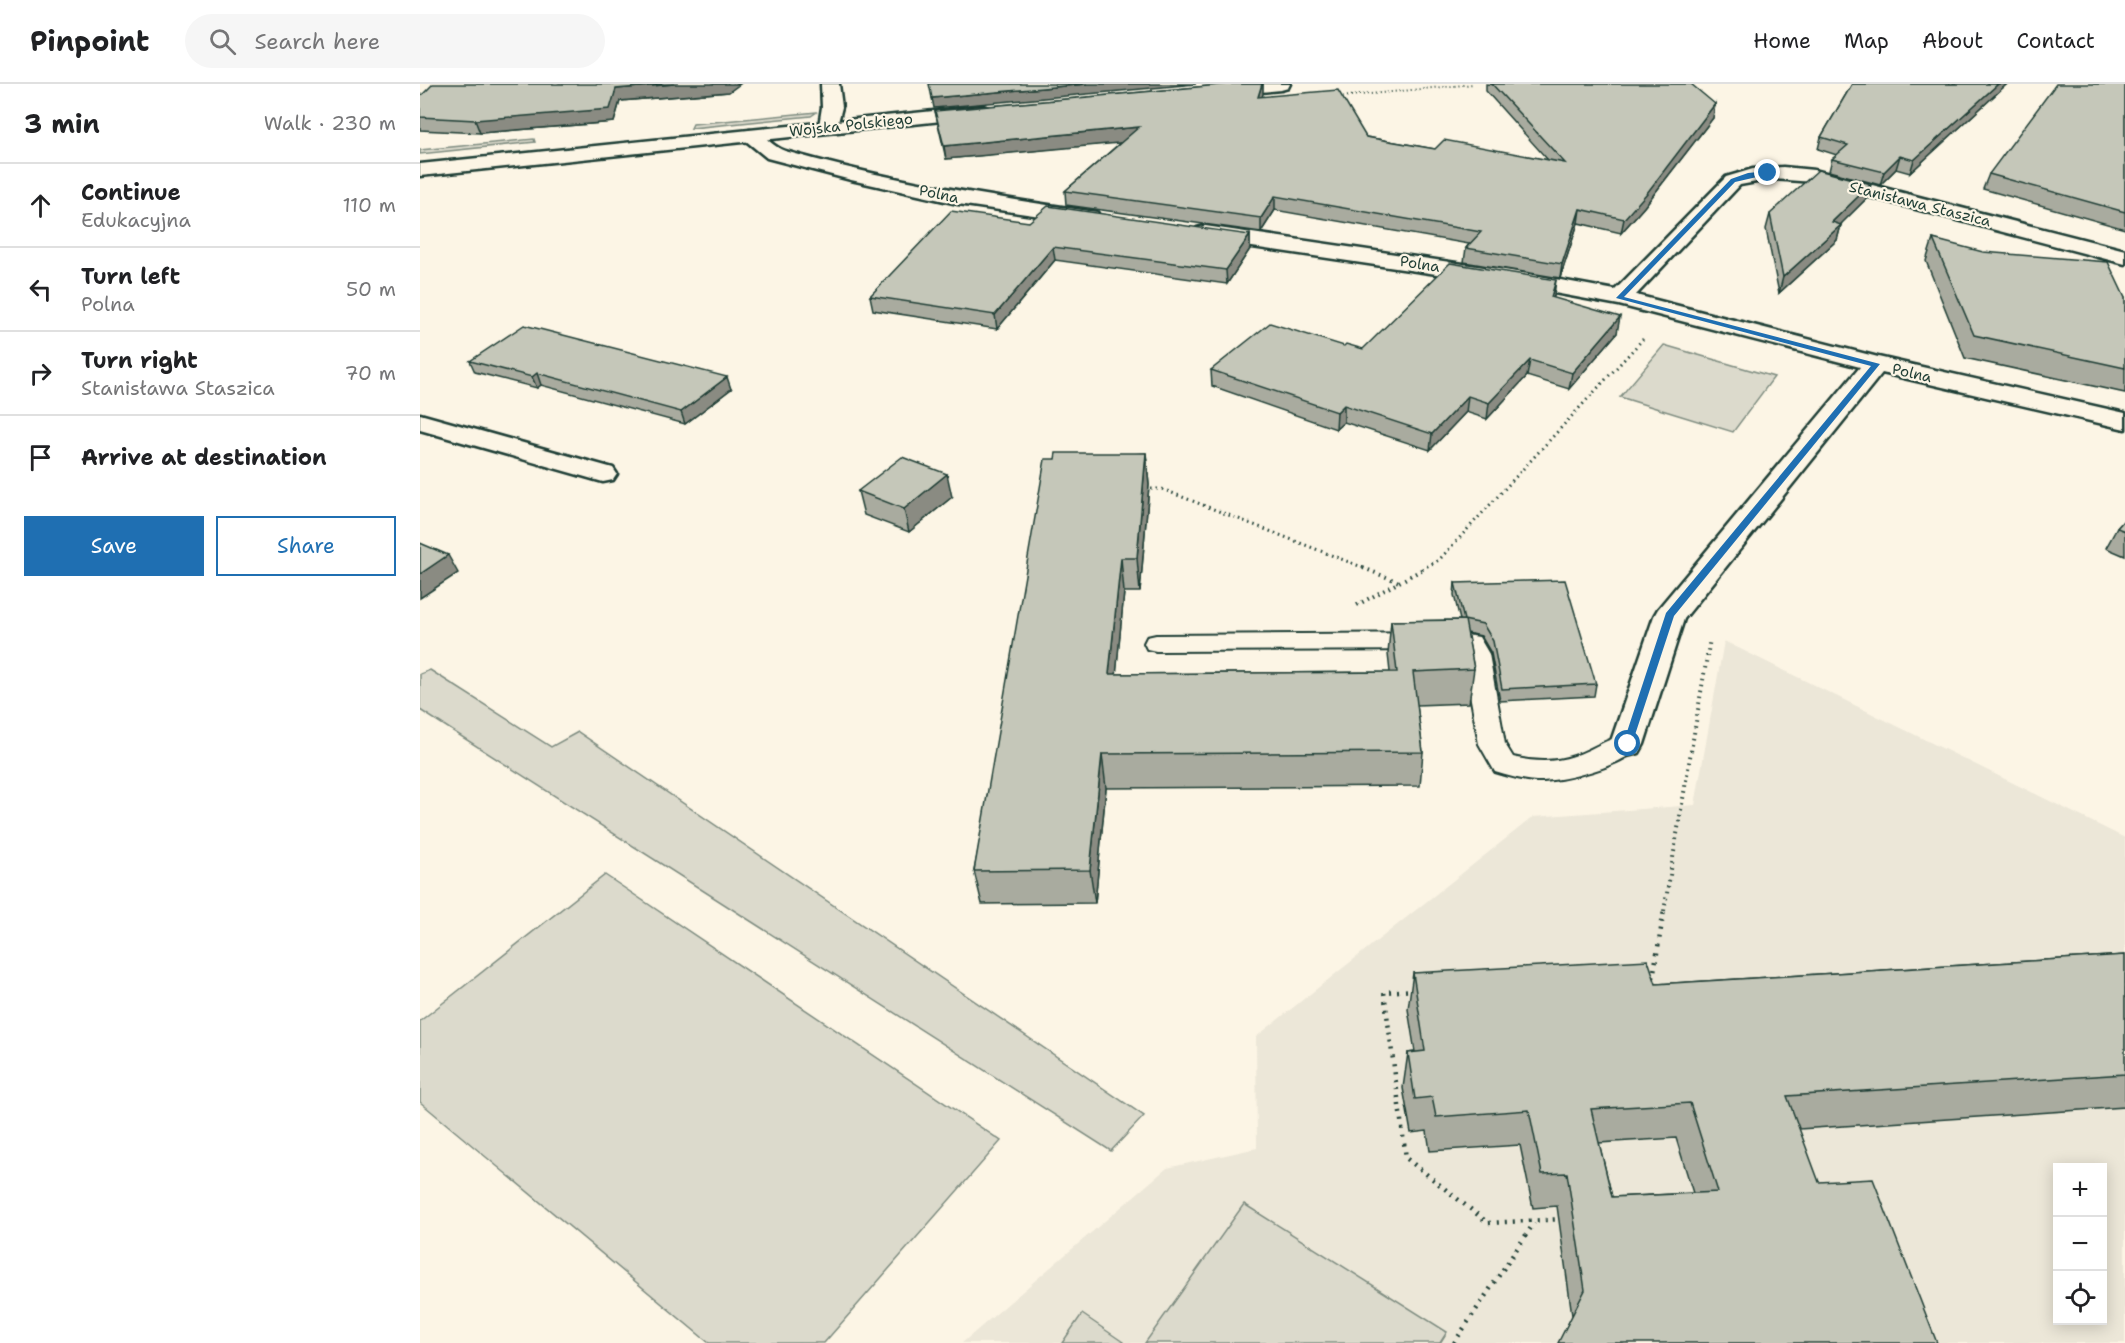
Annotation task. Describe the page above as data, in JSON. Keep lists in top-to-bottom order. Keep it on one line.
{"streets":{"street":["Wojska Polskiego","Polna","Stanisława Staszica"]},"crossings":[["Wojska Polskiego","Polna"],["Polna","Stanisława Staszica"]],"page":{"header":"Pinpoint","search":"Search here","nav":["Home","Map","About","Contact"],"heading":["3 min","Walk · 230 m"],"list":[["Continue","Edukacyjna","110 m"],["Turn left","Polna","50 m"],["Turn right","Stanisława Staszica","70 m"],"Arrive at destination"],"buttons":["Save","Share"],"map_buttons":["+","−"]}}
